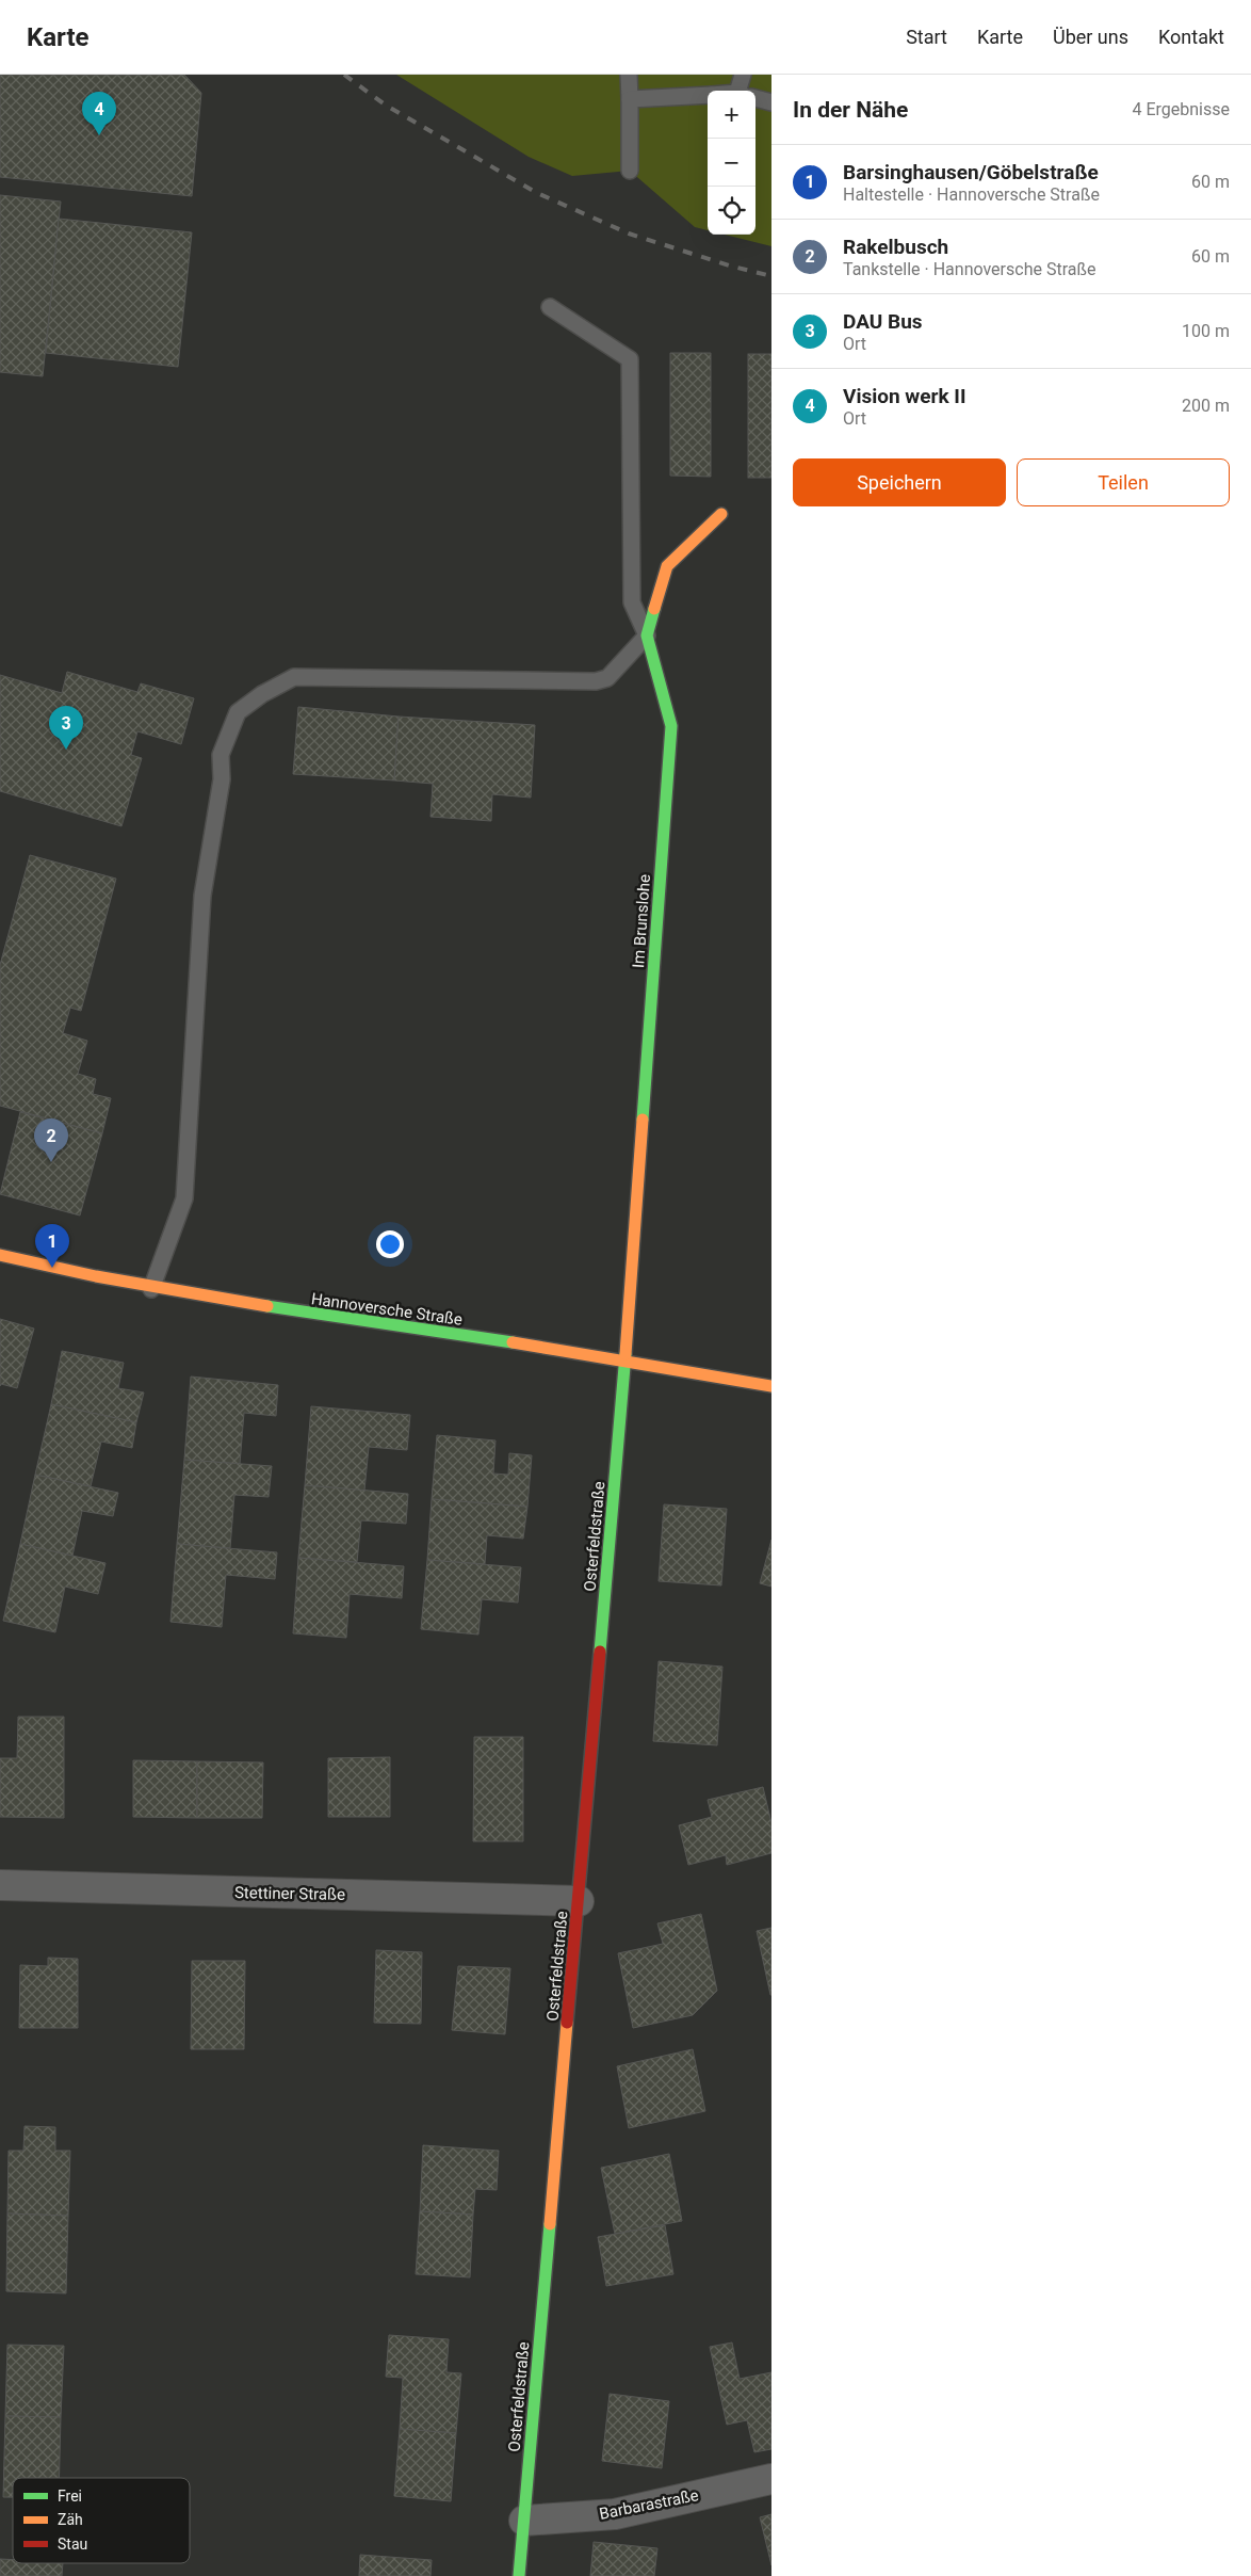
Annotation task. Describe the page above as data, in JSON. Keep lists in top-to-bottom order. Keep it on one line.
{"streets":{"street":["Im Brunslohe","Hannoversche Straße","Osterfeldstraße","Stettiner Straße","Barbarastraße"]},"crossings":[["Im Brunslohe","Hannoversche Straße"],["Im Brunslohe","Osterfeldstraße"],["Hannoversche Straße","Osterfeldstraße"],["Osterfeldstraße","Stettiner Straße"],["Osterfeldstraße","Barbarastraße"]],"legend":["Frei","Zäh","Stau"],"page":{"header":"Karte","nav":["Start","Karte","Über uns","Kontakt"],"heading":["In der Nähe","4 Ergebnisse"],"map_buttons":["+","−"],"pins":["4","3","2","1"],"list":[{"mark":"1","name":"Barsinghausen/Göbelstraße","note":"Haltestelle · Hannoversche Straße","value":"60 m"},{"mark":"2","name":"Rakelbusch","note":"Tankstelle · Hannoversche Straße","value":"60 m"},{"mark":"3","name":"DAU Bus","note":"Ort","value":"100 m"},{"mark":"4","name":"Vision werk II","note":"Ort","value":"200 m"}],"buttons":["Speichern","Teilen"]}}
